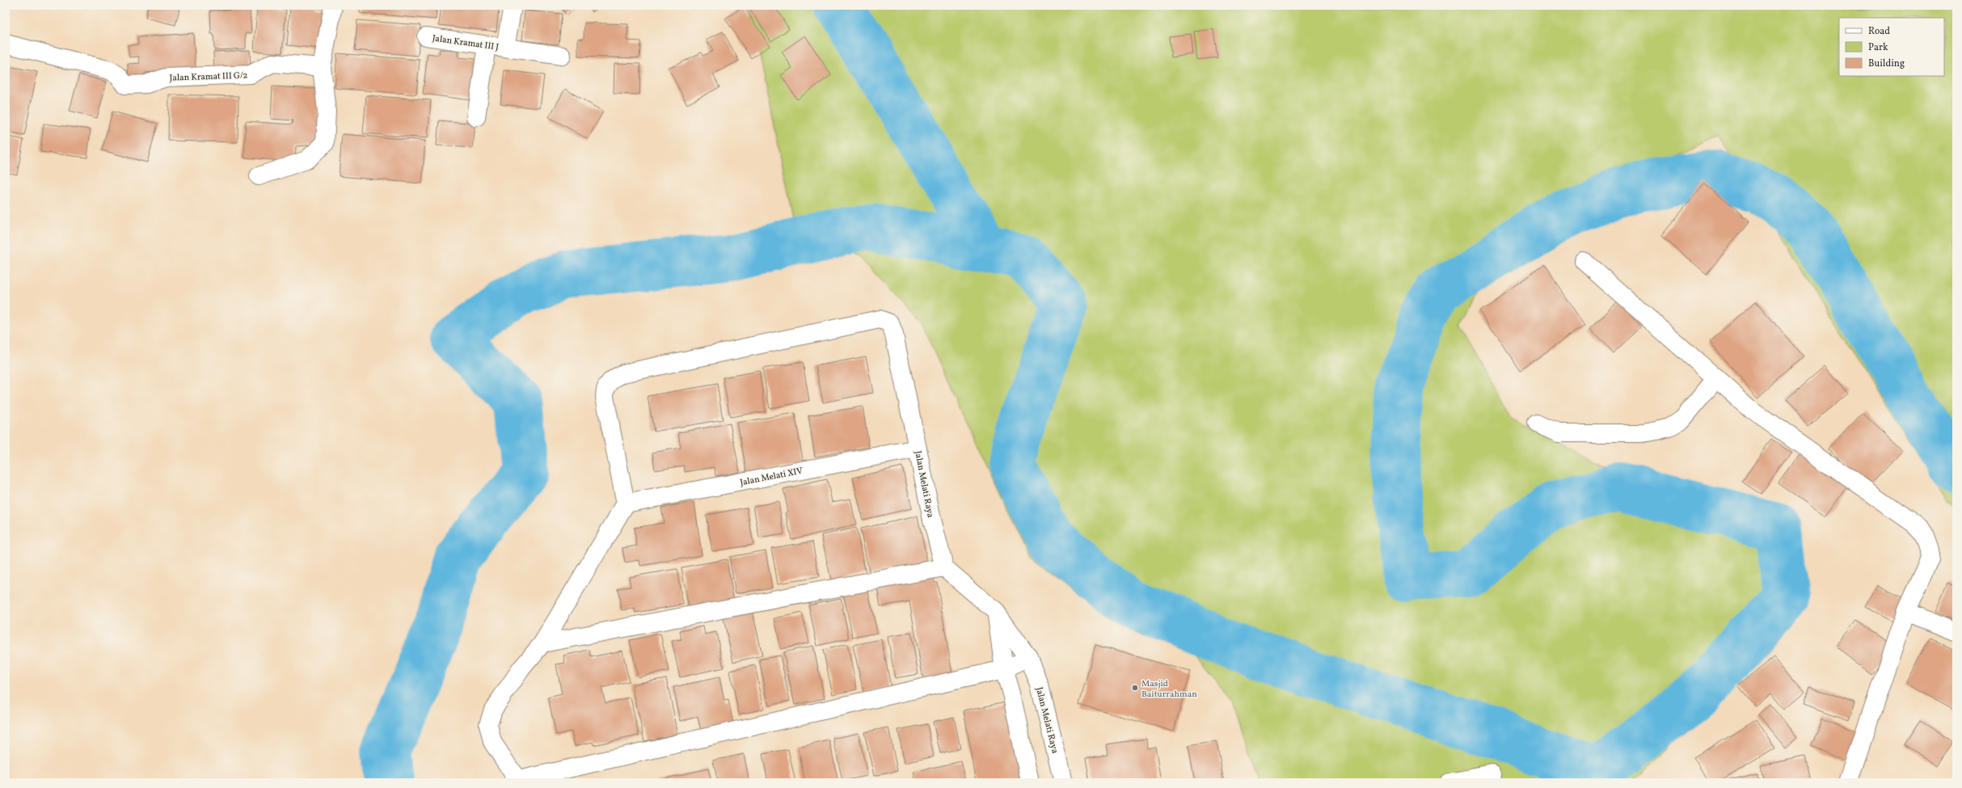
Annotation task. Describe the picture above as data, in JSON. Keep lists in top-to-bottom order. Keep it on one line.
{"streets":{"street":["Jalan Kramat III J","Jalan Kramat III G/2","Jalan Melati XIV","Jalan Melati Raya"]},"crossings":[["Jalan Melati XIV","Jalan Melati Raya"]],"places":["Masjid Baiturrahman"],"legend":["Road","Park","Building"]}
